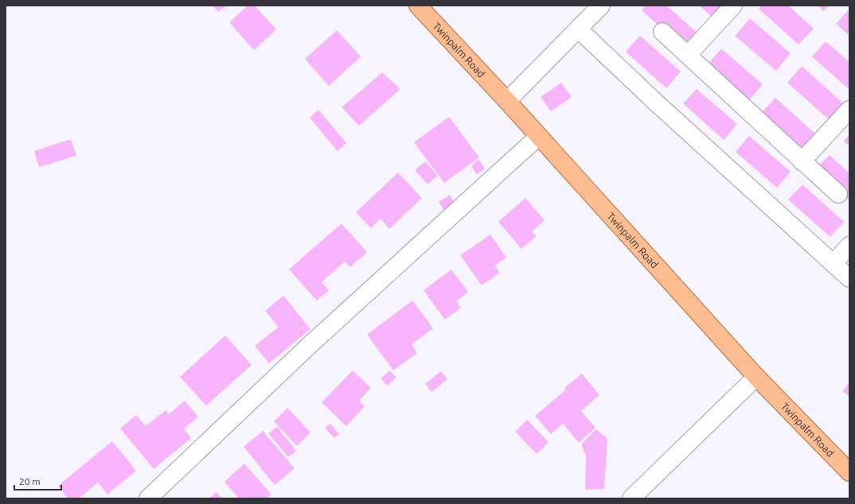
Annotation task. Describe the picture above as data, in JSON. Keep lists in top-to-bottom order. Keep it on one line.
{"streets":{"main road":["Twinpalm Road"]},"scale_bar":"20 m"}
